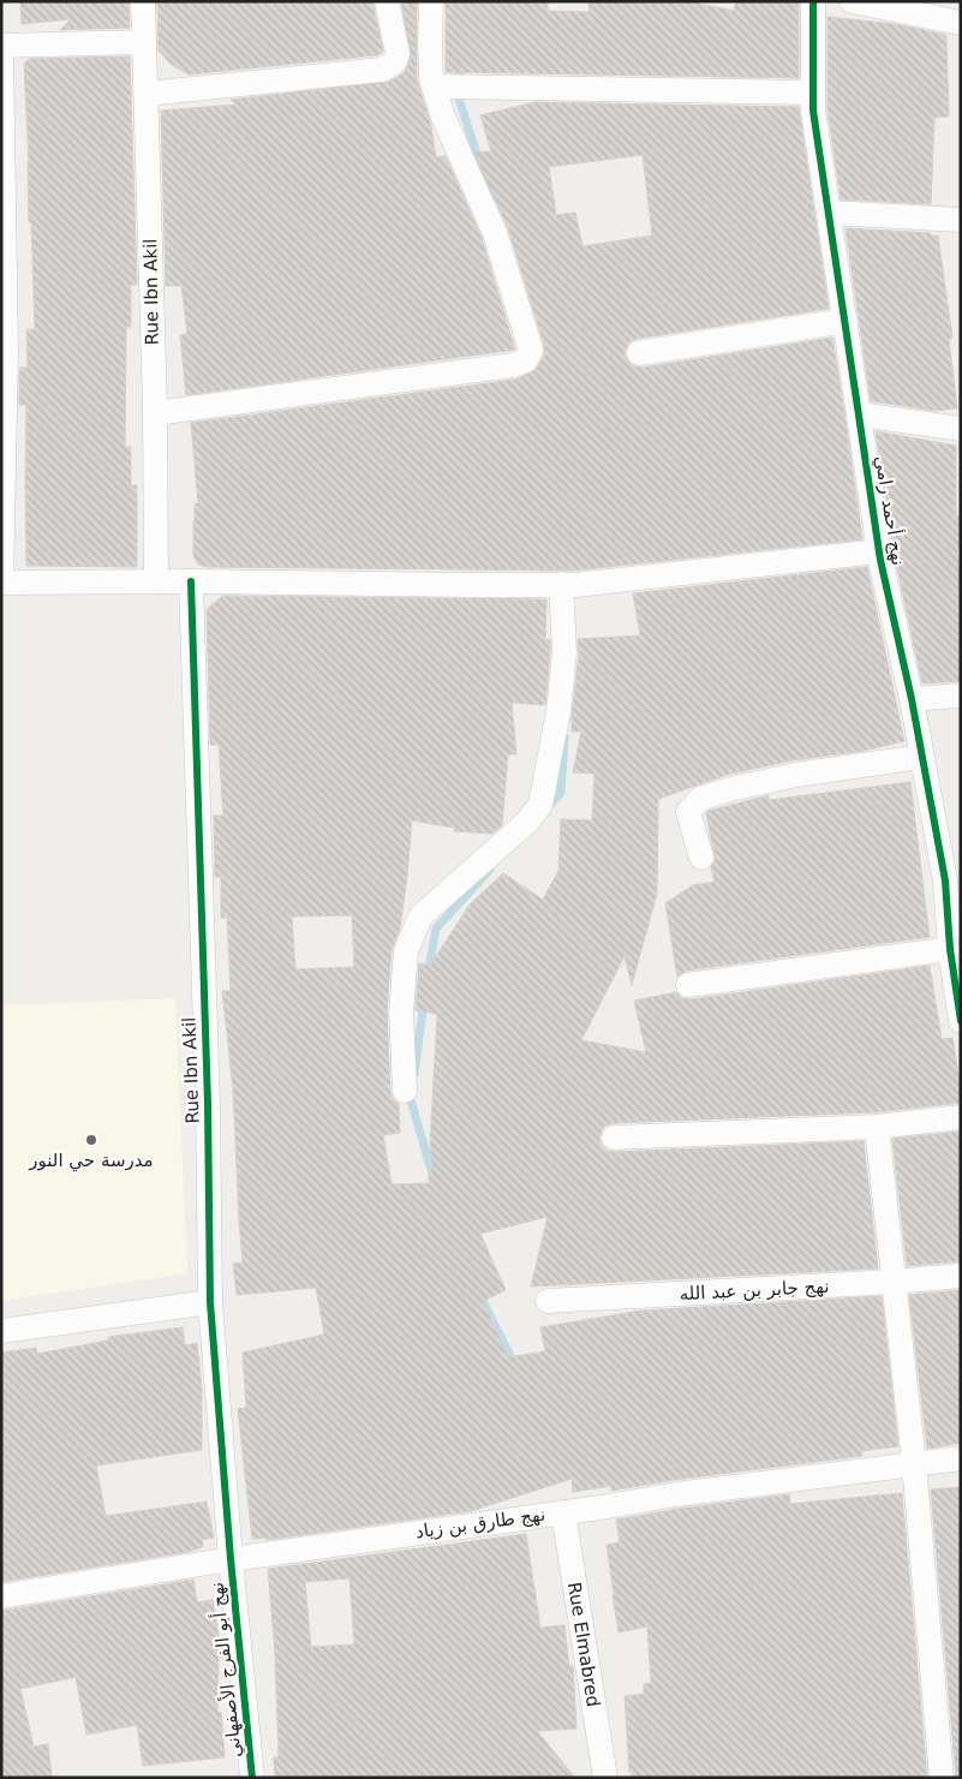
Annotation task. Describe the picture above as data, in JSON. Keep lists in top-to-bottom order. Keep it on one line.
{"streets":{"street":["Rue Ibn Akil","نهج أحمد رامي","نهج جابر بن عبد الله","نهج طارق بن زياد","Rue Elmabred","نهج أبو الفرج الأصفهاني"]},"crossings":[["Rue Ibn Akil","نهج طارق بن زياد"],["Rue Ibn Akil","نهج أبو الفرج الأصفهاني"],["نهج طارق بن زياد","Rue Elmabred"],["نهج طارق بن زياد","نهج أبو الفرج الأصفهاني"]],"places":["مدرسة حي النور"]}
